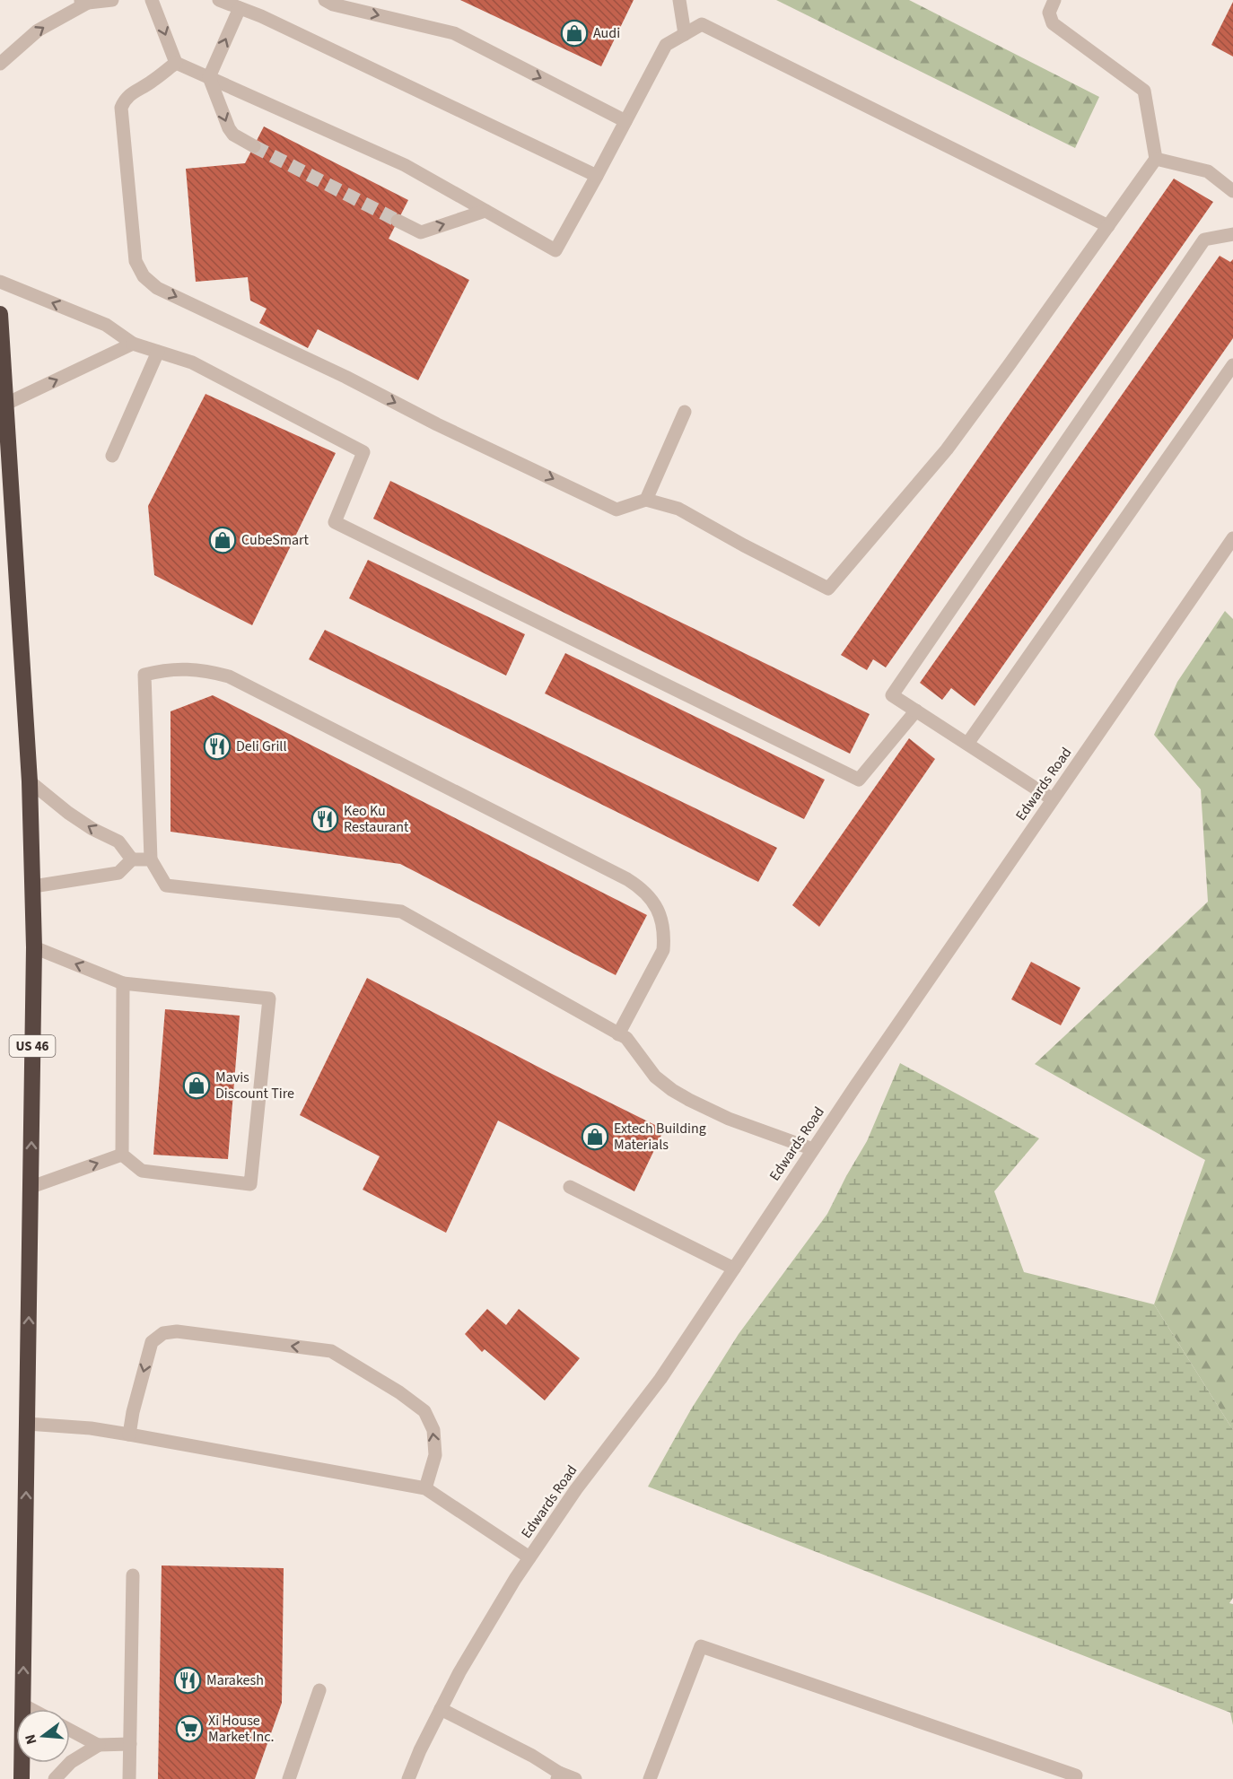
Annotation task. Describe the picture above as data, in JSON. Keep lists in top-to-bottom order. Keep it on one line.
{"streets":{"highway":["US 46"],"street":["Edwards Road"]},"places":{"shop":["Audi","CubeSmart","Mavis Discount Tire","Extech Building Materials"],"restaurant":["Deli Grill","Keo Ku Restaurant","Marakesh"],"supermarket":["Xi House Market Inc."]},"north":"left"}
